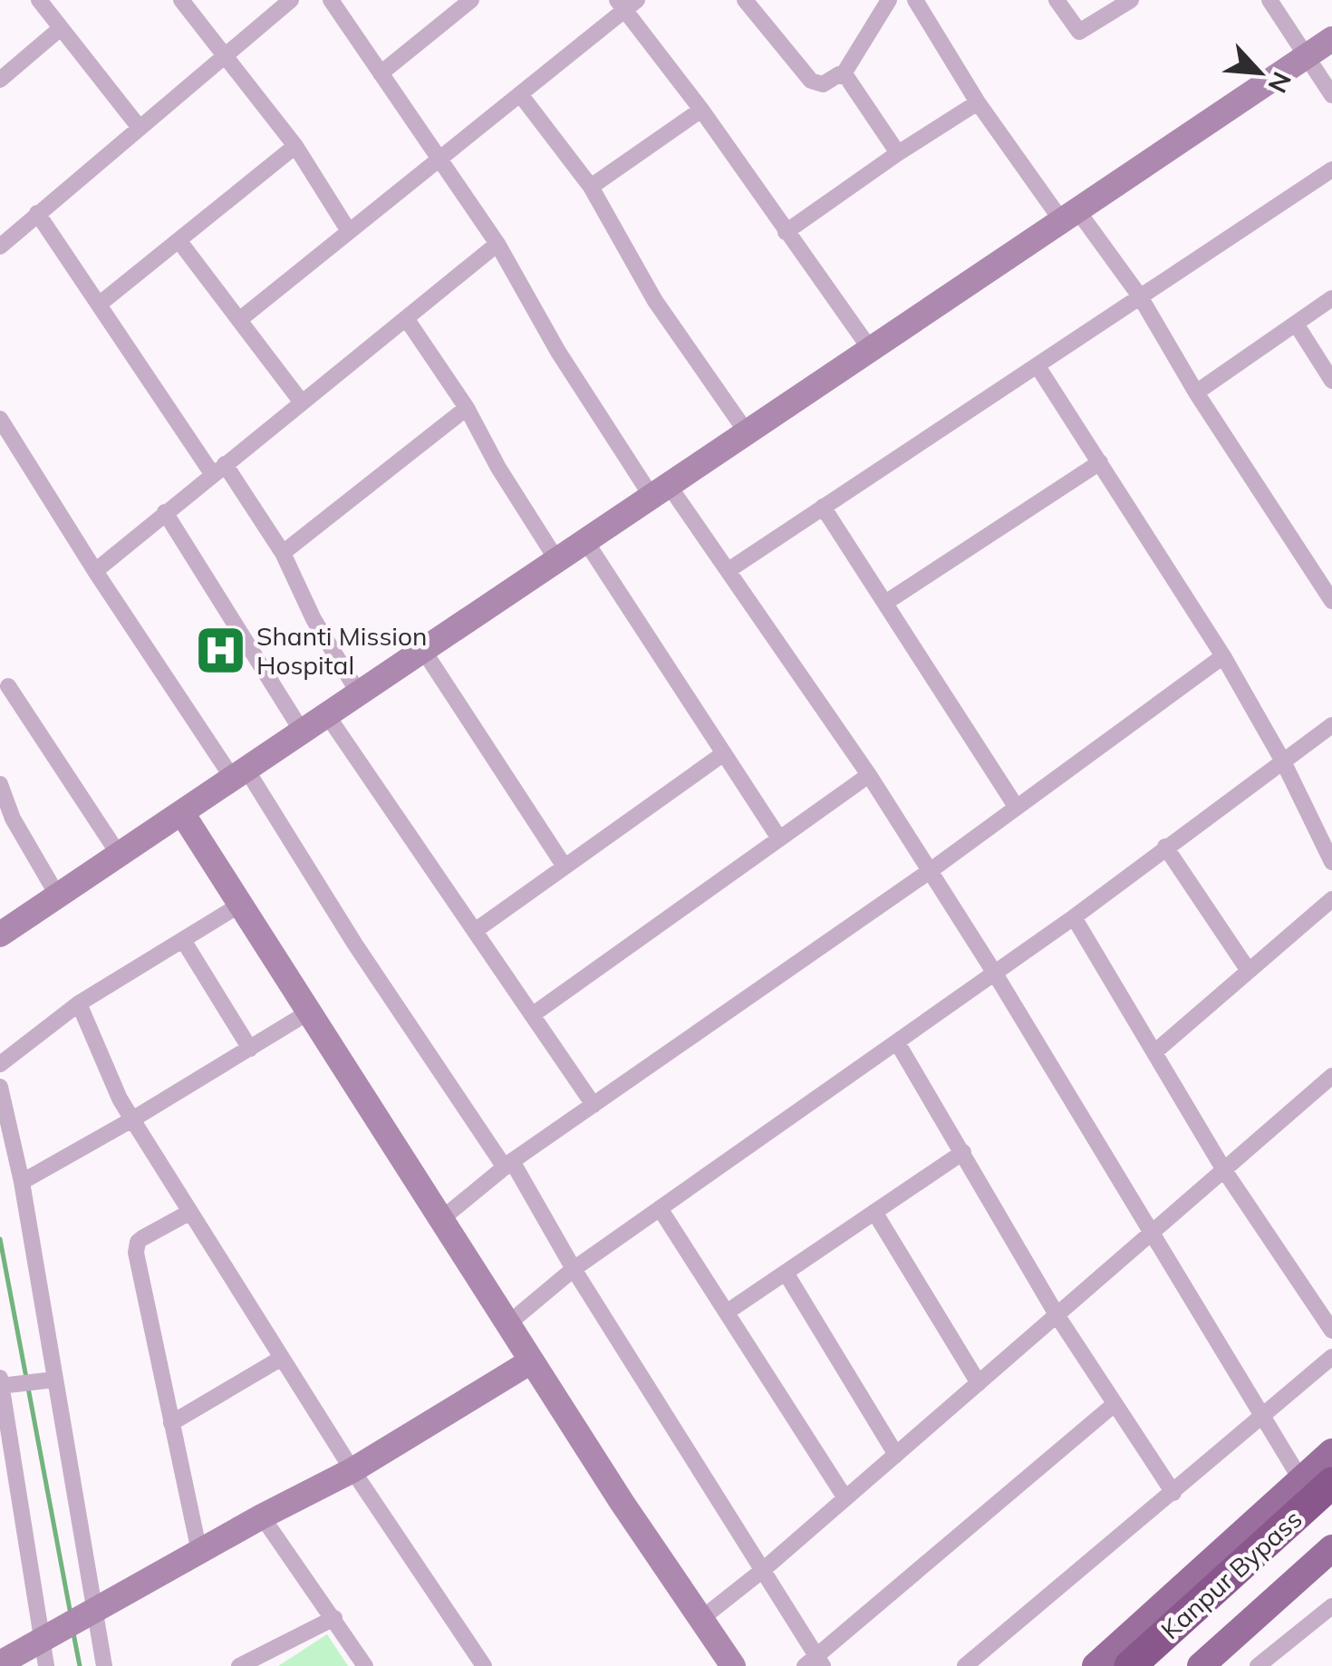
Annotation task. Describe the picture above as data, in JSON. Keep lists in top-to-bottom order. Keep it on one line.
{"streets":{"highway":["Kanpur Bypass"]},"places":{"hospital":["Shanti Mission Hospital"]},"north":"bottom right"}
